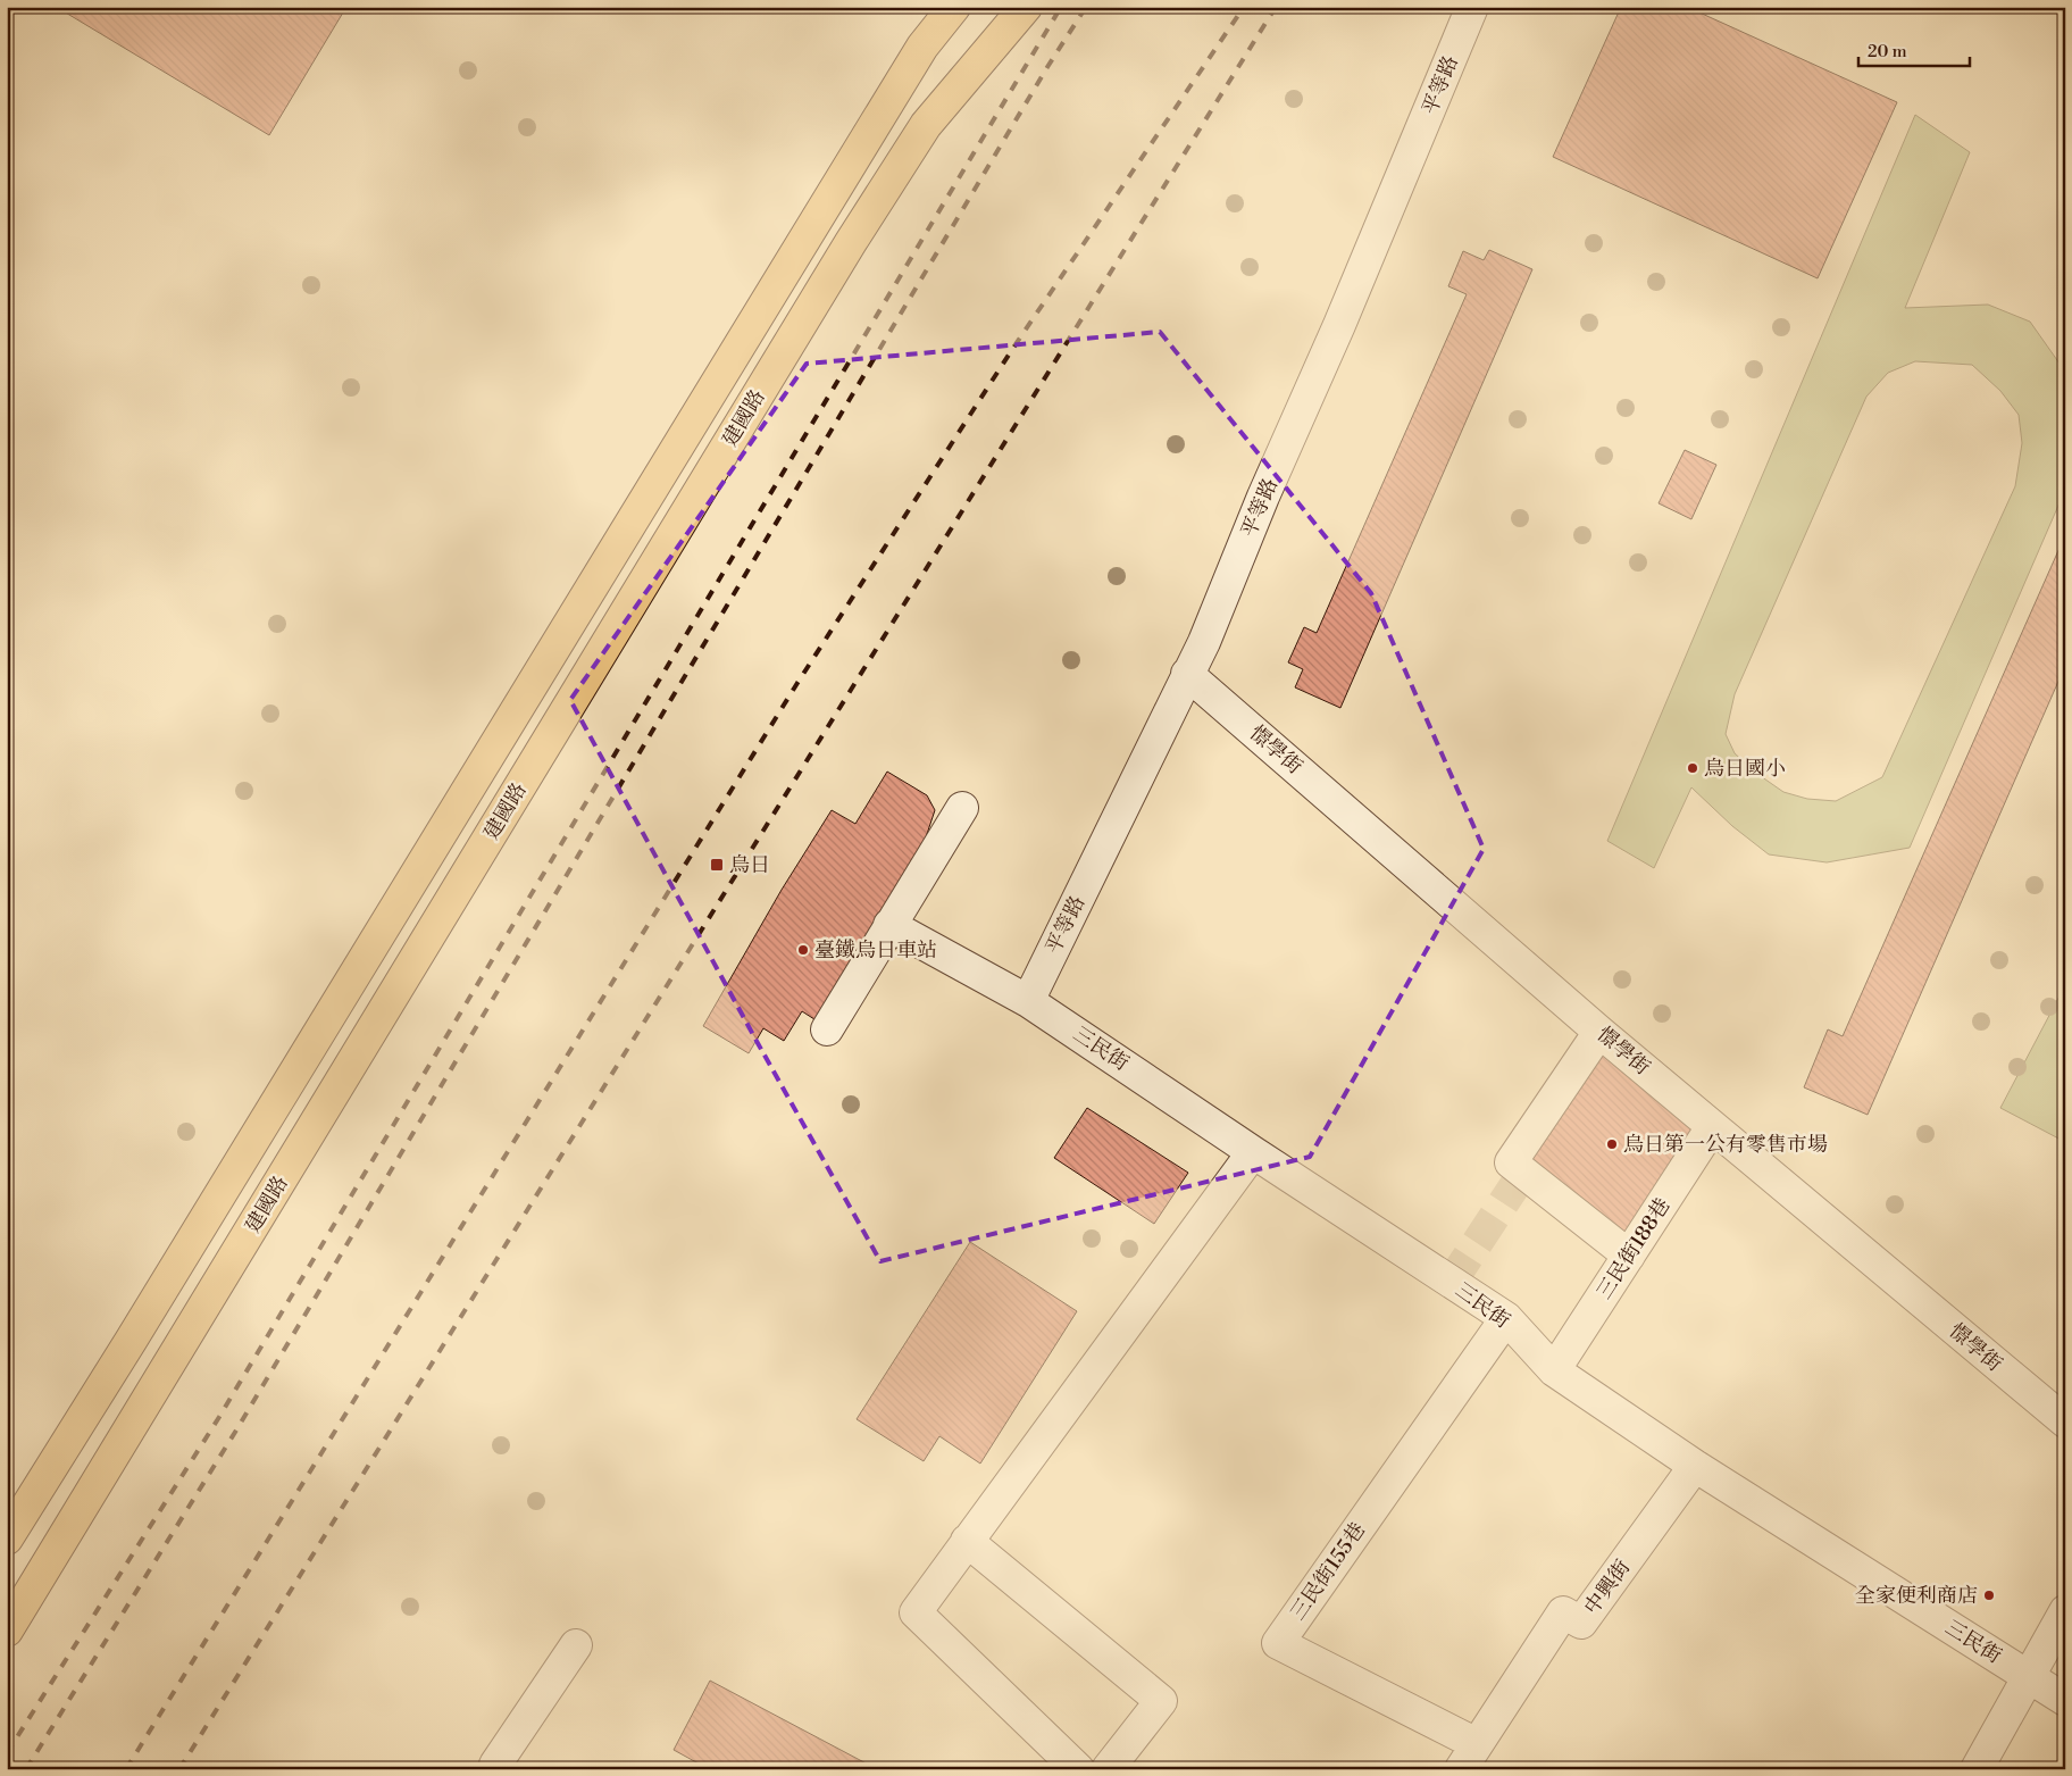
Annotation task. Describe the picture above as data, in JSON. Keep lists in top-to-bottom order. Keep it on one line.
{"streets":{"main road":["建國路"],"street":["平等路","憬學街","三民街","三民街188巷","三民街155巷","中興街"]},"crossings":[["平等路","憬學街"],["平等路","三民街"],["憬學街","三民街188巷"],["三民街","三民街188巷"],["三民街","三民街155巷"],["三民街","中興街"],["三民街155巷","中興街"]],"places":{"other":["烏日國小","臺鐵烏日車站","烏日第一公有零售市場","全家便利商店"],"transit":["烏日"]},"scale_bar":"20 m"}
